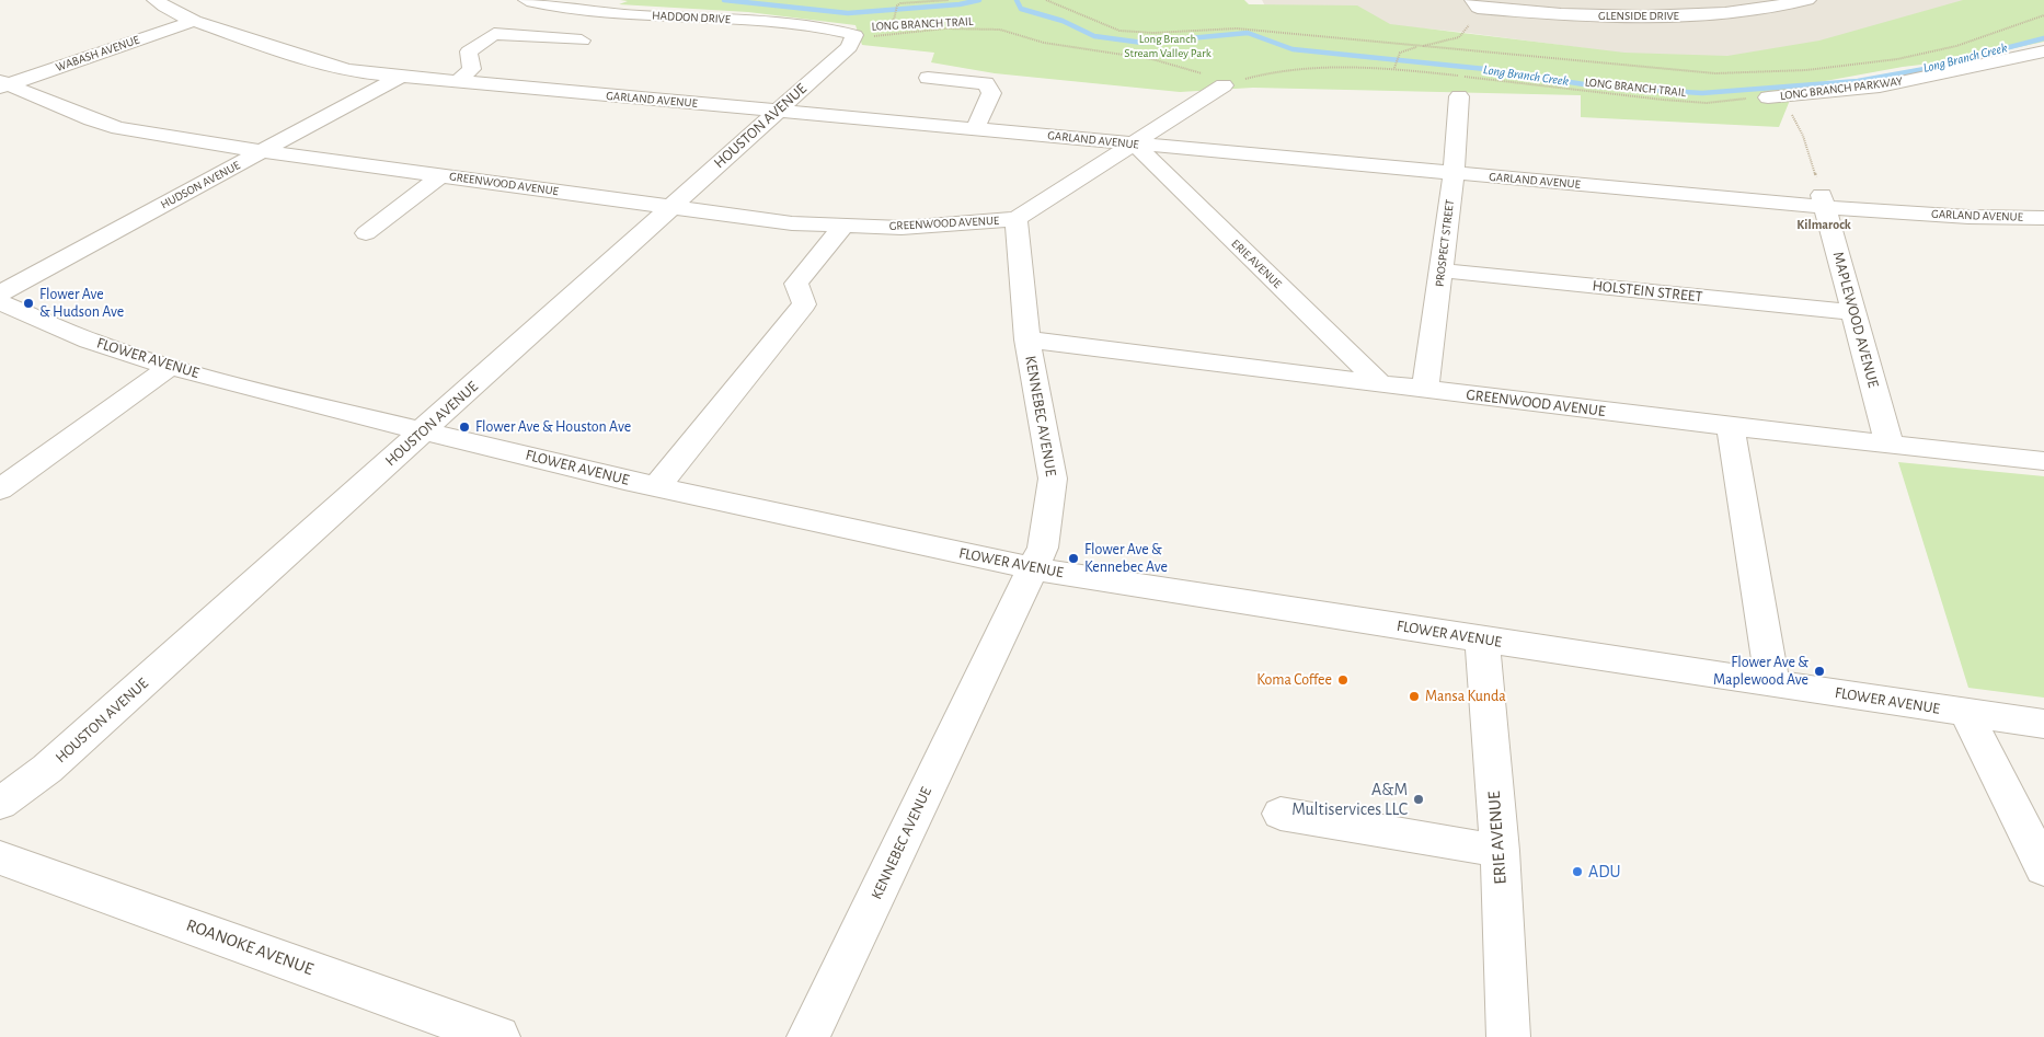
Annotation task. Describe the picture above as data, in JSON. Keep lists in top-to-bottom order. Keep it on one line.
{"streets":{"street":["GLENSIDE DRIVE","HADDON DRIVE","WABASH AVENUE","LONG BRANCH PARKWAY","GARLAND AVENUE","HOUSTON AVENUE","GREENWOOD AVENUE","HUDSON AVENUE","PROSPECT STREET","ERIE AVENUE","HOLSTEIN STREET","MAPLEWOOD AVENUE","FLOWER AVENUE","KENNEBEC AVENUE","ROANOKE AVENUE"],"path":["LONG BRANCH TRAIL"]},"crossings":[["HADDON DRIVE","LONG BRANCH TRAIL"],["HADDON DRIVE","HOUSTON AVENUE"],["LONG BRANCH TRAIL","LONG BRANCH PARKWAY"],["LONG BRANCH TRAIL","HOUSTON AVENUE"],["WABASH AVENUE","GARLAND AVENUE"],["WABASH AVENUE","GREENWOOD AVENUE"],["GARLAND AVENUE","HOUSTON AVENUE"],["GARLAND AVENUE","HUDSON AVENUE"],["GARLAND AVENUE","PROSPECT STREET"],["GARLAND AVENUE","ERIE AVENUE"],["GARLAND AVENUE","MAPLEWOOD AVENUE"],["HOUSTON AVENUE","GREENWOOD AVENUE"],["HOUSTON AVENUE","FLOWER AVENUE"],["GREENWOOD AVENUE","HUDSON AVENUE"],["GREENWOOD AVENUE","PROSPECT STREET"],["GREENWOOD AVENUE","ERIE AVENUE"],["GREENWOOD AVENUE","MAPLEWOOD AVENUE"],["GREENWOOD AVENUE","KENNEBEC AVENUE"],["PROSPECT STREET","HOLSTEIN STREET"],["ERIE AVENUE","FLOWER AVENUE"],["HOLSTEIN STREET","MAPLEWOOD AVENUE"],["FLOWER AVENUE","KENNEBEC AVENUE"]],"districts":["Kilmarock"],"water":["Long Branch Creek"],"parks":["Long Branch Stream Valley Park"],"places":["Flower Ave & Hudson Ave","Flower Ave & Houston Ave","Flower Ave & Kennebec Ave","Flower Ave & Maplewood Ave","Koma Coffee","Mansa Kunda","A&M Multiservices LLC","ADU"]}
